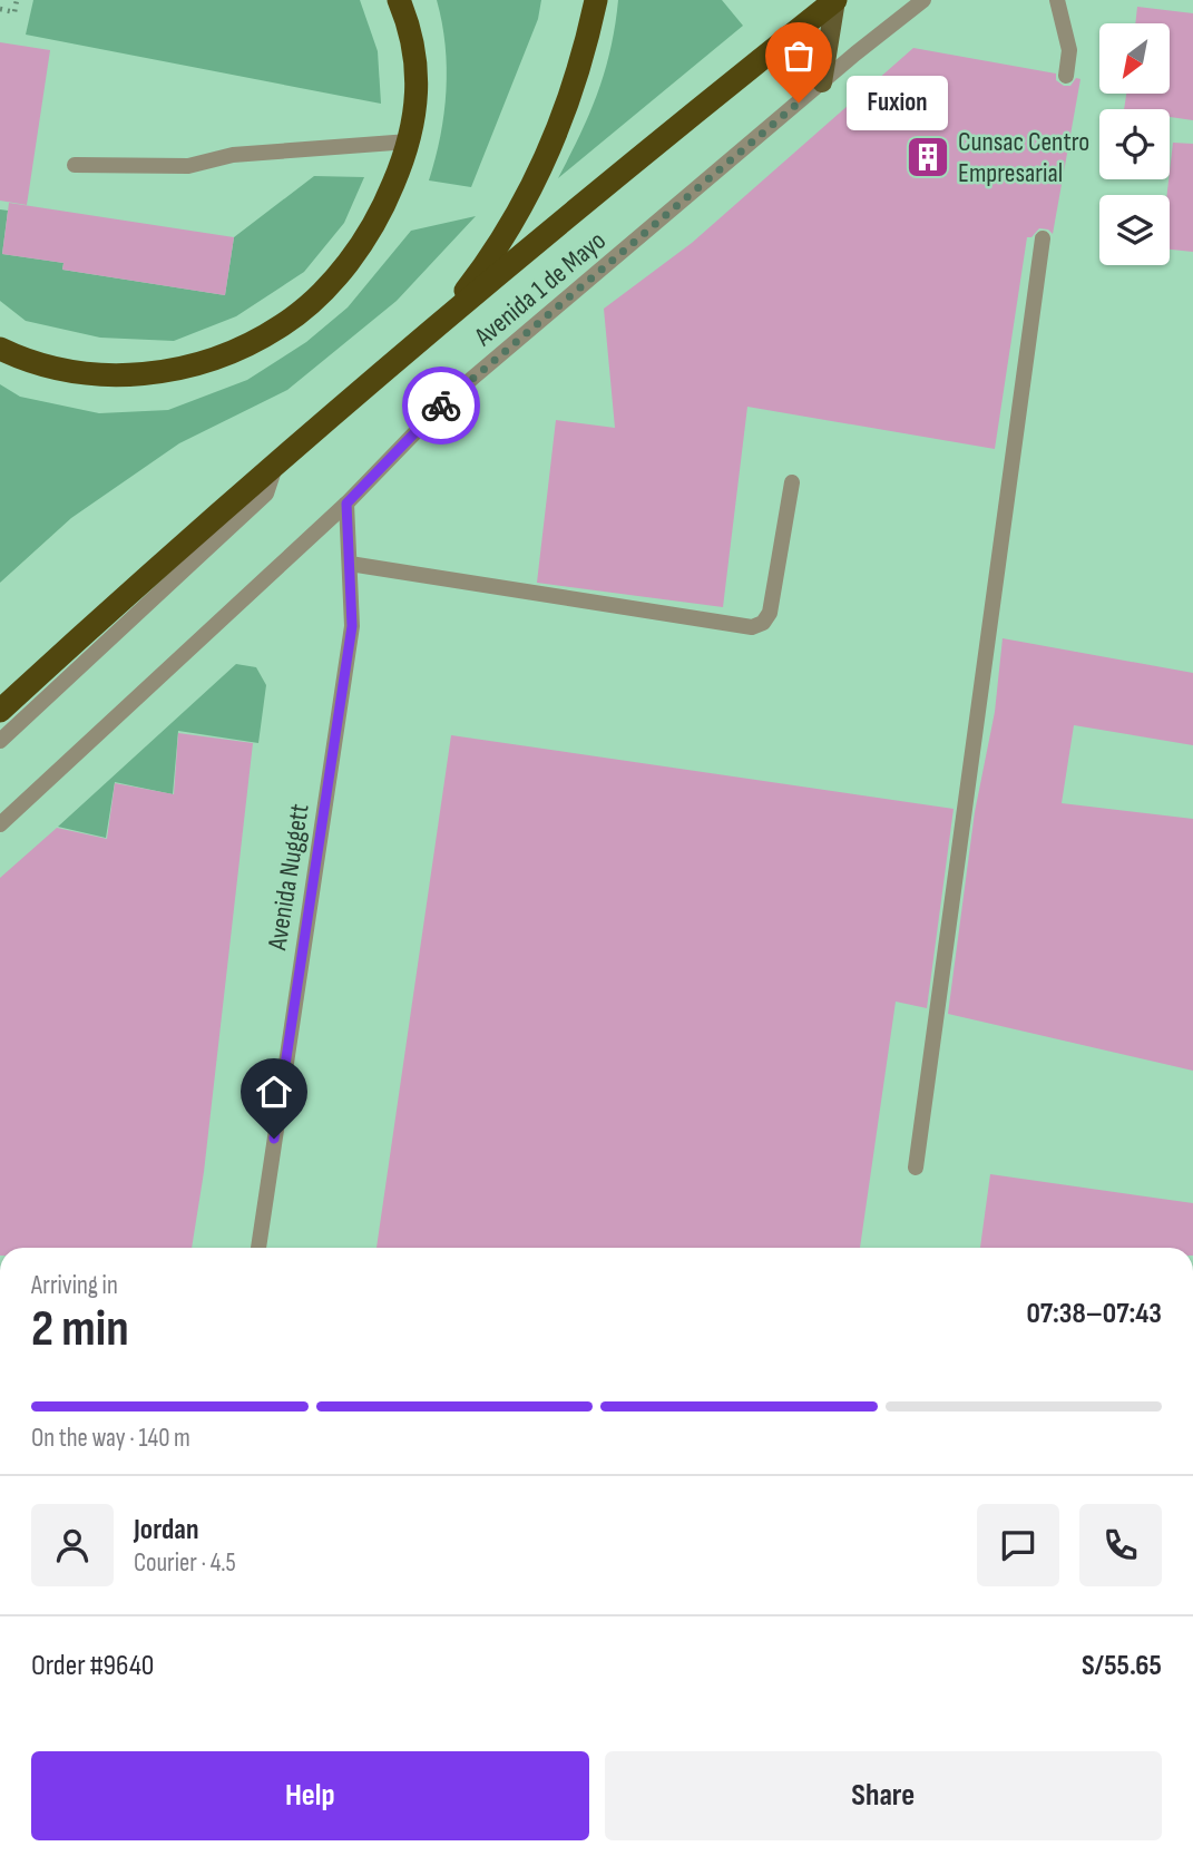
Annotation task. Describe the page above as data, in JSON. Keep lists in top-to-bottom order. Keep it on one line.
{"streets":{"street":["Avenida 1 de Mayo","Avenida Nuggett"]},"crossings":[["Avenida 1 de Mayo","Avenida Nuggett"]],"places":{"other":["Fuxion"],"building":["Cunsac Centro Empresarial"]},"north":"bottom left","page":{"bubble":"Fuxion","heading":["2 min","Arriving in","07:38–07:43"],"panel":["Jordan","Courier · 4.5","Order #9640","S/55.65"],"bar":"On the way · 140 m","buttons":["Help","Share"]}}
